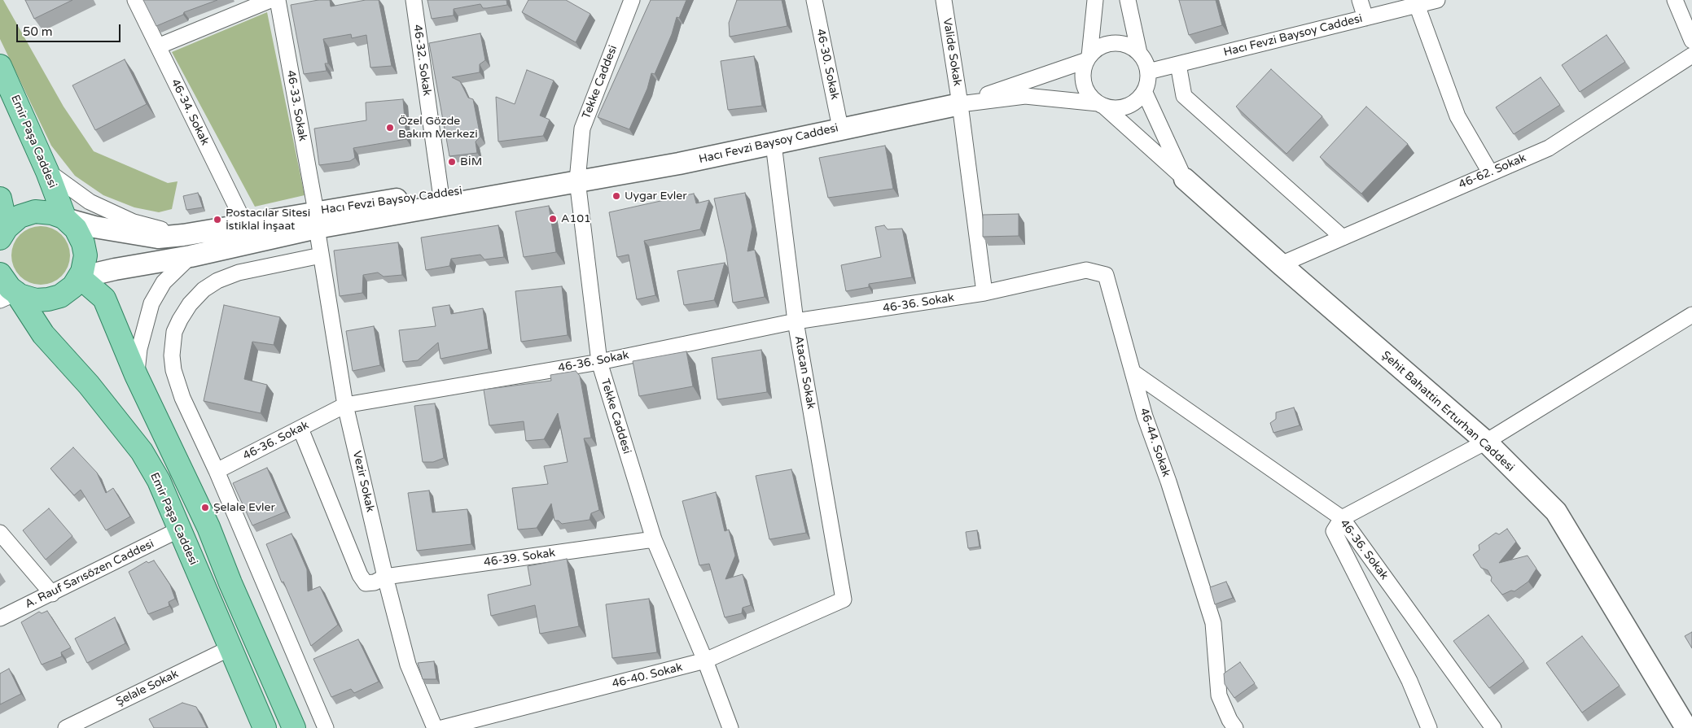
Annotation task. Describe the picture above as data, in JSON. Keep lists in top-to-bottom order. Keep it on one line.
{"streets":{"main road":["Emir Paşa Caddesi"],"street":["Hacı Fevzi Baysoy Caddesi","Valide Sokak","46-32. Sokak","46-30. Sokak","Tekke Caddesi","46-33. Sokak","46-34. Sokak","46-62. Sokak","46-36. Sokak","Atacan Sokak","Şehit Bahattin Erturhan Caddesi","46-44. Sokak","Vezir Sokak","46-39. Sokak","A. Rauf Sarısözen Caddesi","46-40. Sokak","Şelale Sokak"]},"crossings":[["Hacı Fevzi Baysoy Caddesi","Valide Sokak"],["Hacı Fevzi Baysoy Caddesi","46-32. Sokak"],["Hacı Fevzi Baysoy Caddesi","46-30. Sokak"],["Hacı Fevzi Baysoy Caddesi","Tekke Caddesi"],["Hacı Fevzi Baysoy Caddesi","46-33. Sokak"],["Hacı Fevzi Baysoy Caddesi","46-34. Sokak"],["Hacı Fevzi Baysoy Caddesi","Emir Paşa Caddesi"],["Hacı Fevzi Baysoy Caddesi","Atacan Sokak"],["Hacı Fevzi Baysoy Caddesi","Şehit Bahattin Erturhan Caddesi"],["Hacı Fevzi Baysoy Caddesi","Vezir Sokak"],["Valide Sokak","46-36. Sokak"],["Valide Sokak","46-44. Sokak"],["Tekke Caddesi","46-36. Sokak"],["Tekke Caddesi","46-39. Sokak"],["Tekke Caddesi","46-40. Sokak"],["46-33. Sokak","Vezir Sokak"],["Emir Paşa Caddesi","A. Rauf Sarısözen Caddesi"],["Emir Paşa Caddesi","Şelale Sokak"],["46-62. Sokak","Şehit Bahattin Erturhan Caddesi"],["46-36. Sokak","Atacan Sokak"],["46-36. Sokak","46-44. Sokak"],["46-36. Sokak","Vezir Sokak"],["46-36. Sokak","46-39. Sokak"],["Atacan Sokak","46-40. Sokak"],["Vezir Sokak","46-39. Sokak"]],"places":["Özel Gözde Bakım Merkezi","BİM","Uygar Evler","A101","Postacılar Sitesi İstiklal İnşaat","Şelale Evler"],"scale_bar":"50 m"}
